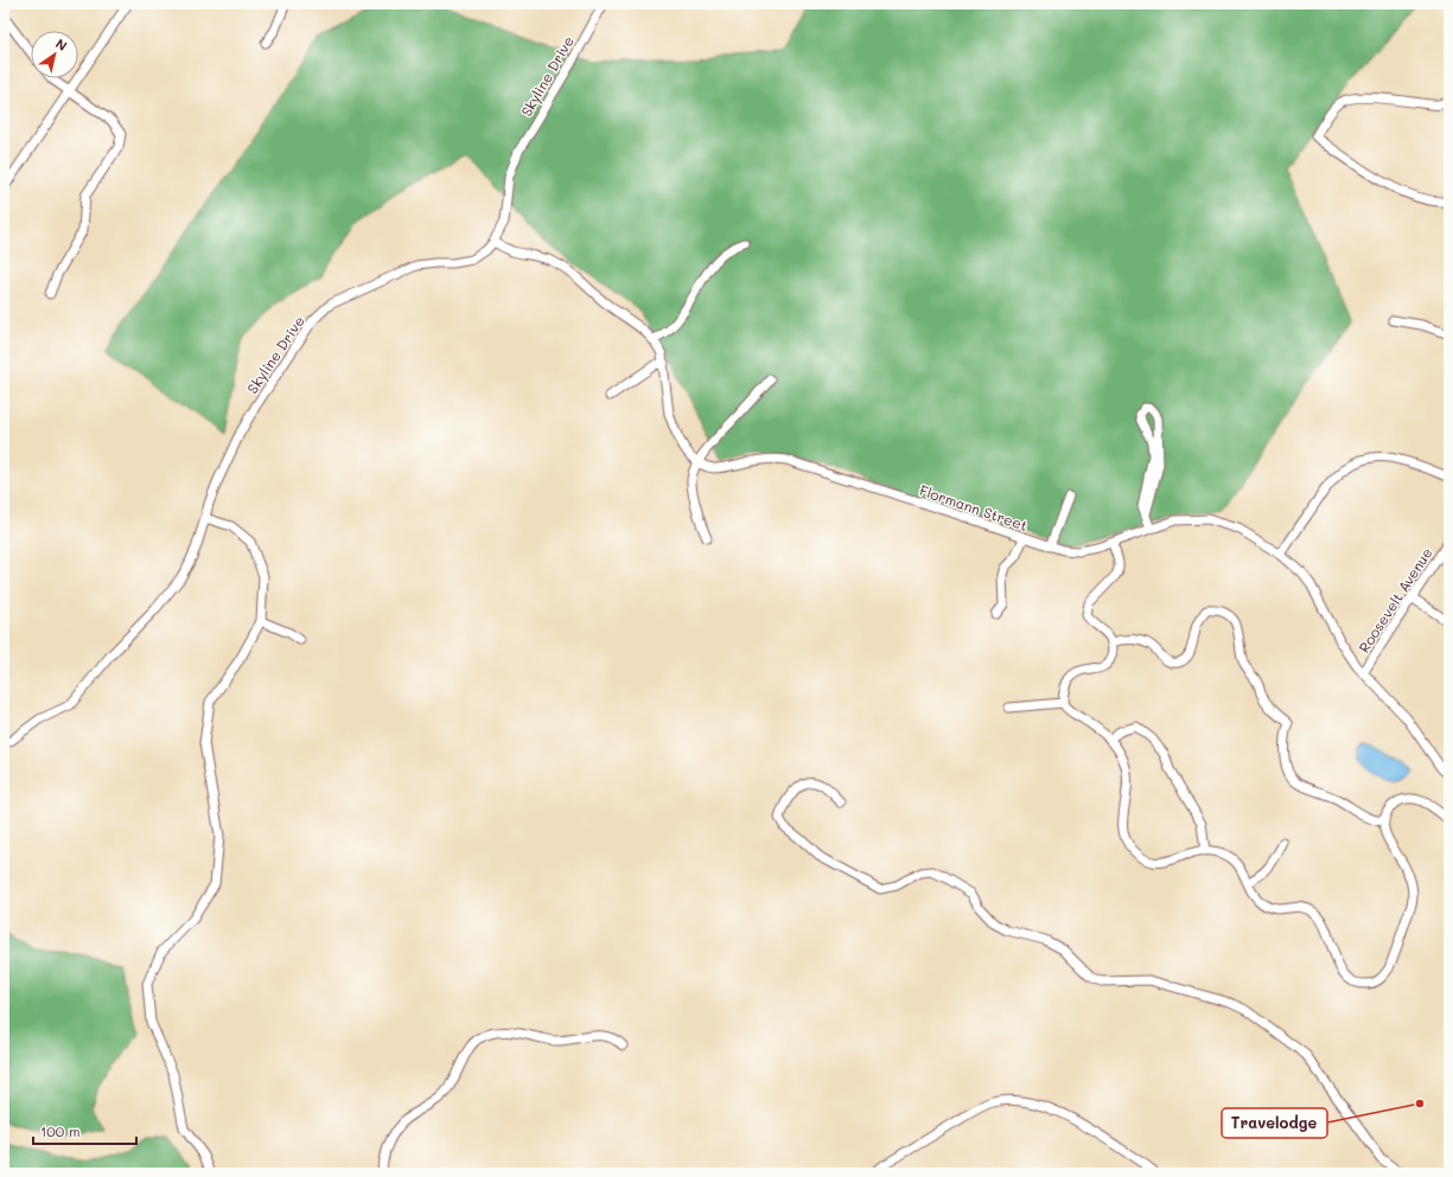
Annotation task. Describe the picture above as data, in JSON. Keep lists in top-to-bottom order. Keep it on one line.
{"streets":{"street":["Skyline Drive","Flormann Street","Roosevelt Avenue"]},"crossings":[["Flormann Street","Roosevelt Avenue"]],"places":["Travelodge"],"scale_bar":"100 m","north":"top right"}
